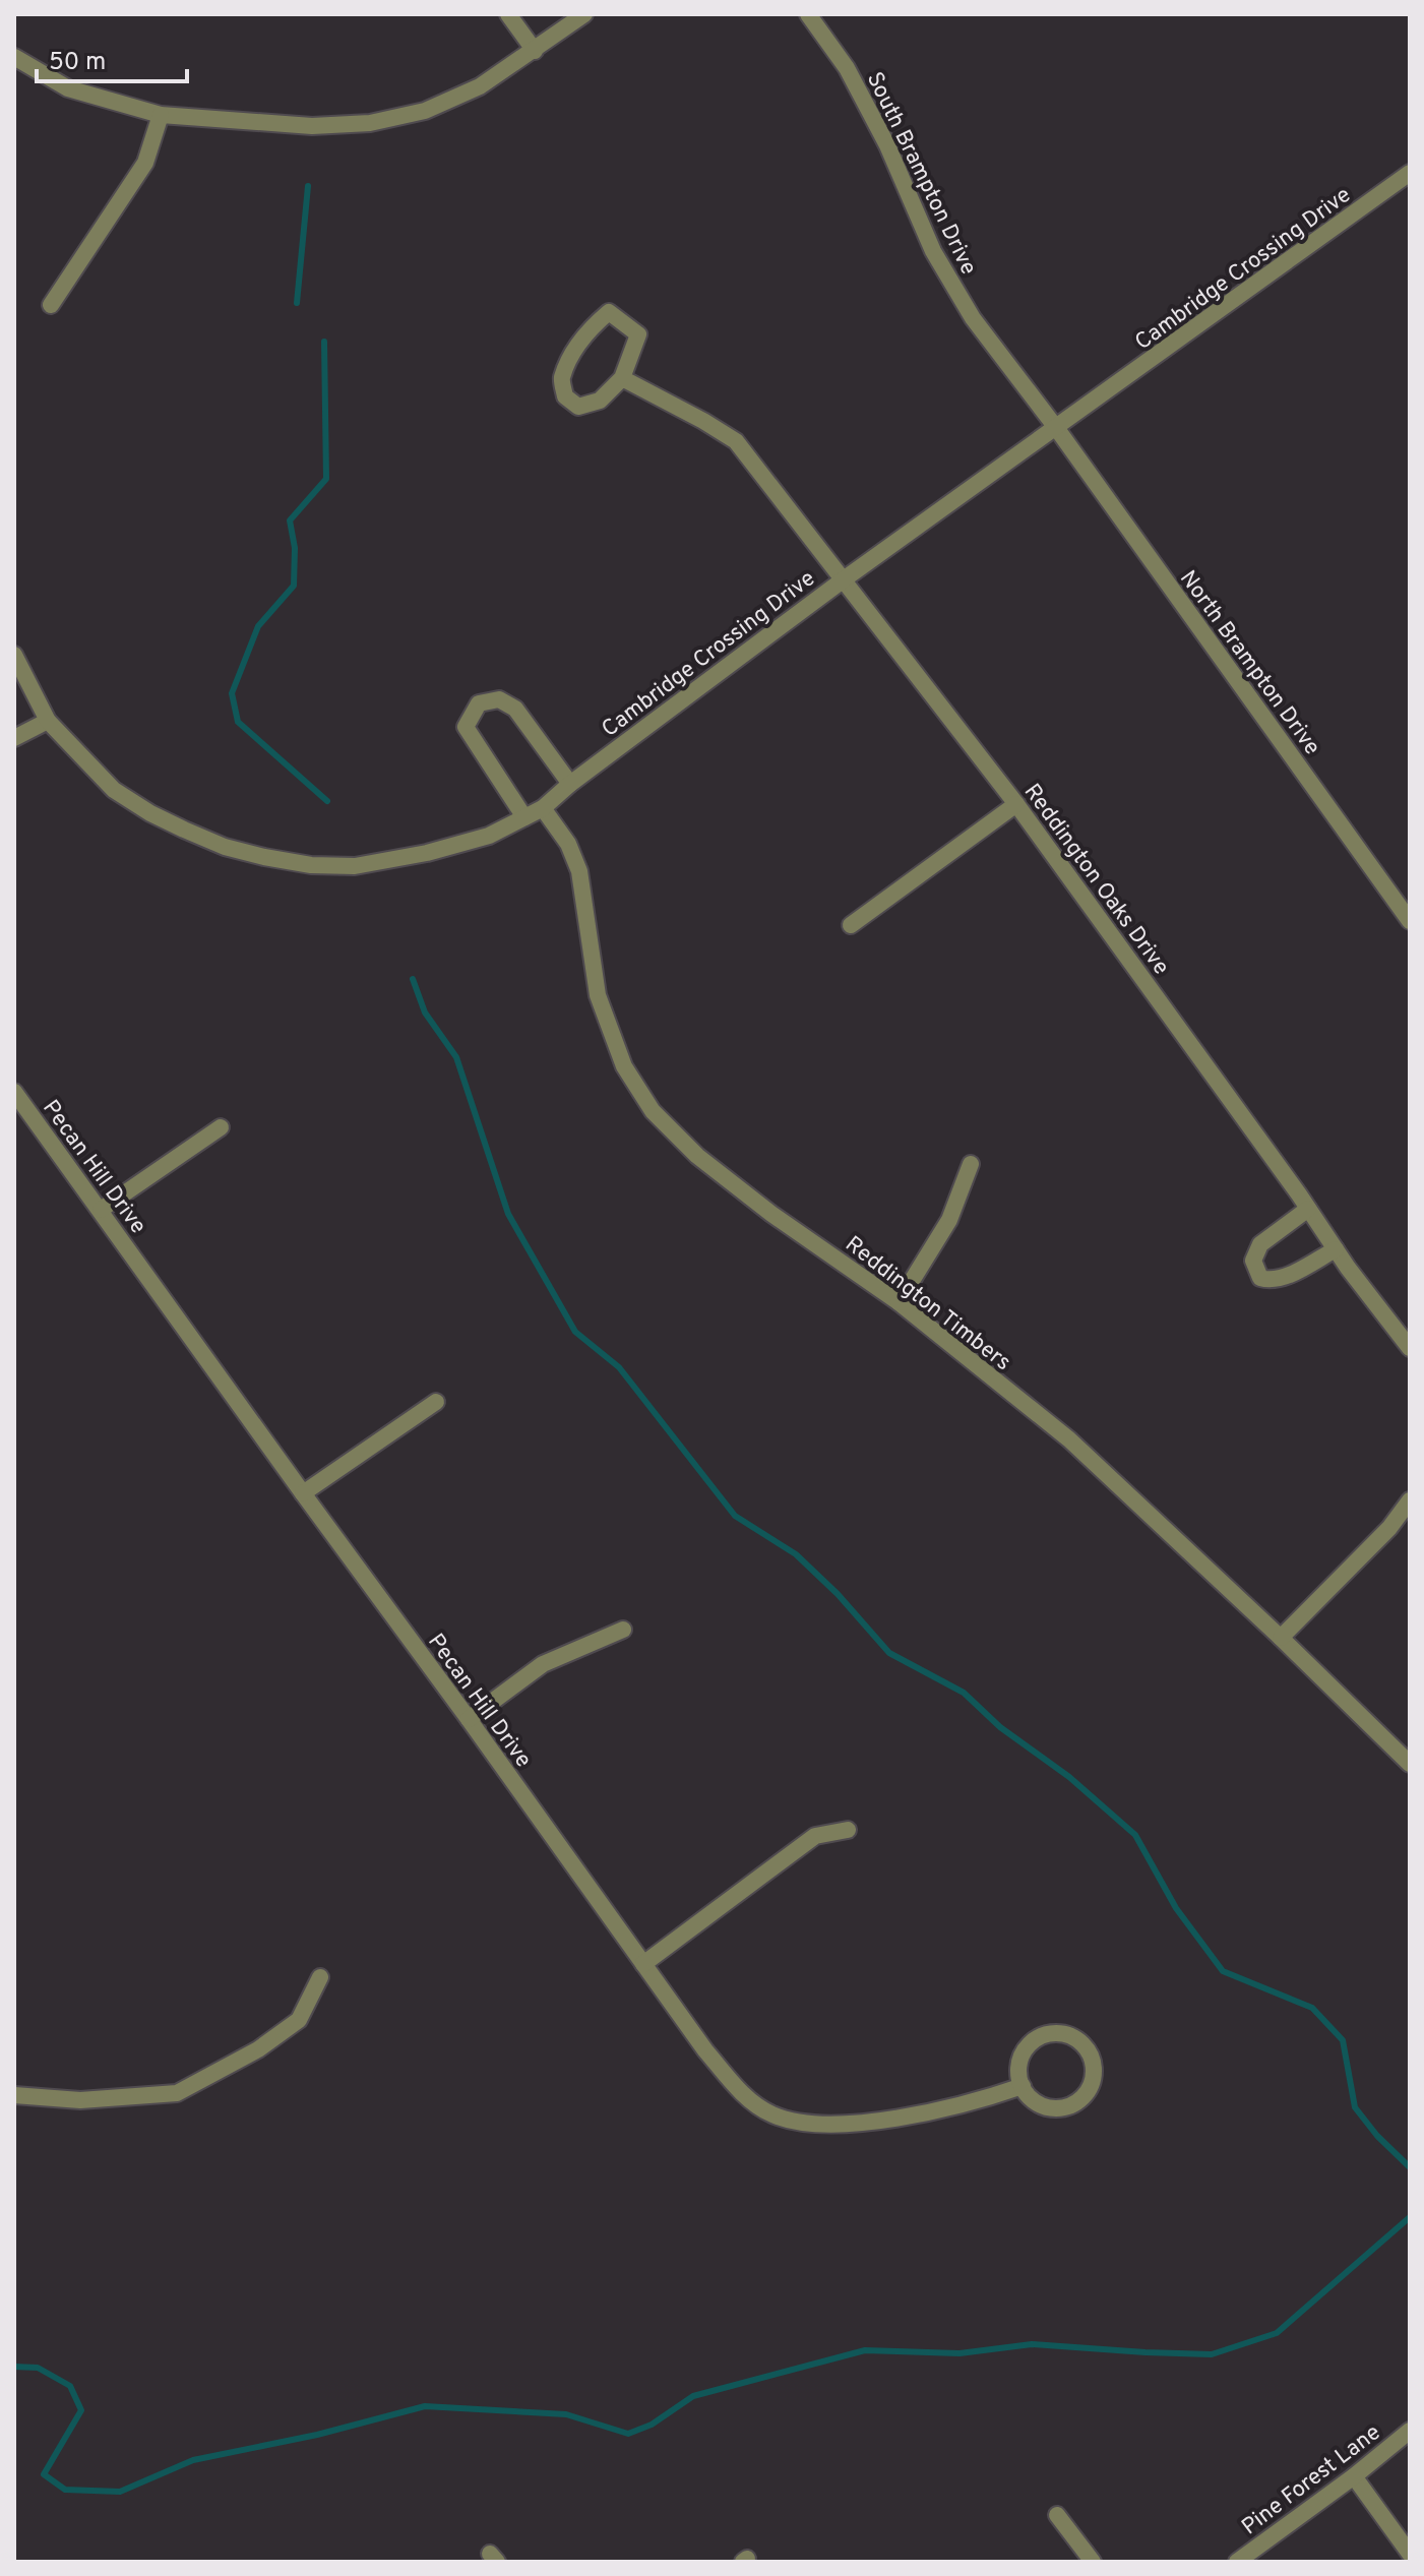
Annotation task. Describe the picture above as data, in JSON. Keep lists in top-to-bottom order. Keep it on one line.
{"streets":{"street":["South Brampton Drive","Cambridge Crossing Drive","North Brampton Drive","Reddington Oaks Drive","Pecan Hill Drive","Reddington Timbers","Pine Forest Lane"]},"crossings":[["South Brampton Drive","Cambridge Crossing Drive"],["South Brampton Drive","North Brampton Drive"],["Cambridge Crossing Drive","North Brampton Drive"],["Cambridge Crossing Drive","Reddington Oaks Drive"],["Cambridge Crossing Drive","Reddington Timbers"]],"scale_bar":"50 m"}
